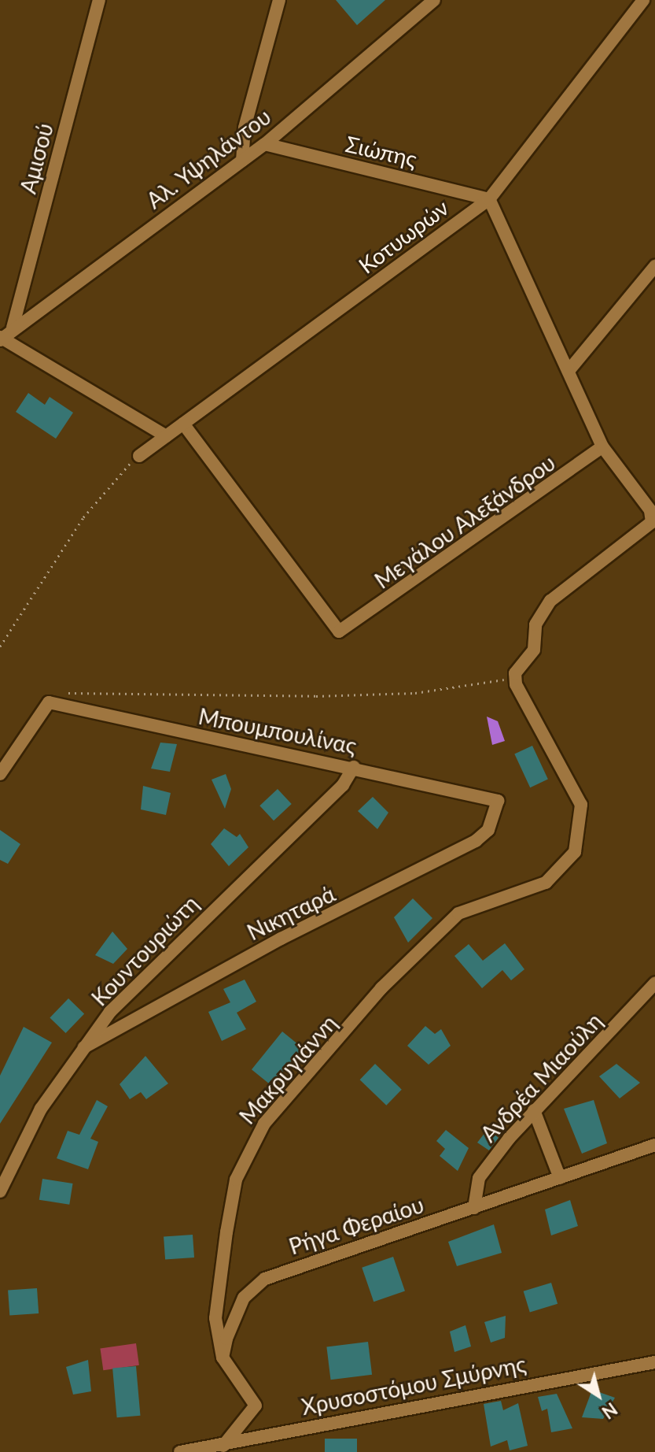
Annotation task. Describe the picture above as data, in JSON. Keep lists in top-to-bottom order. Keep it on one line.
{"streets":{"street":["Σιώπης","Αμισού","Αλ. Υψηλάντου","Κοτυωρών","Μεγάλου Αλεξάνδρου","Μπουμπουλίνας","Νικηταρά","Κουντουριώτη","Μακρυγιάννη","Ανδρέα Μιαούλη","Ρήγα Φεραίου","Χρυσοστόμου Σμύρνης"]},"crossings":[["Σιώπης","Αλ. Υψηλάντου"],["Σιώπης","Κοτυωρών"],["Αμισού","Αλ. Υψηλάντου"],["Κοτυωρών","Μεγάλου Αλεξάνδρου"],["Μπουμπουλίνας","Νικηταρά"],["Μπουμπουλίνας","Κουντουριώτη"],["Νικηταρά","Κουντουριώτη"],["Μακρυγιάννη","Ρήγα Φεραίου"],["Ανδρέα Μιαούλη","Ρήγα Φεραίου"]],"north":"bottom right"}
